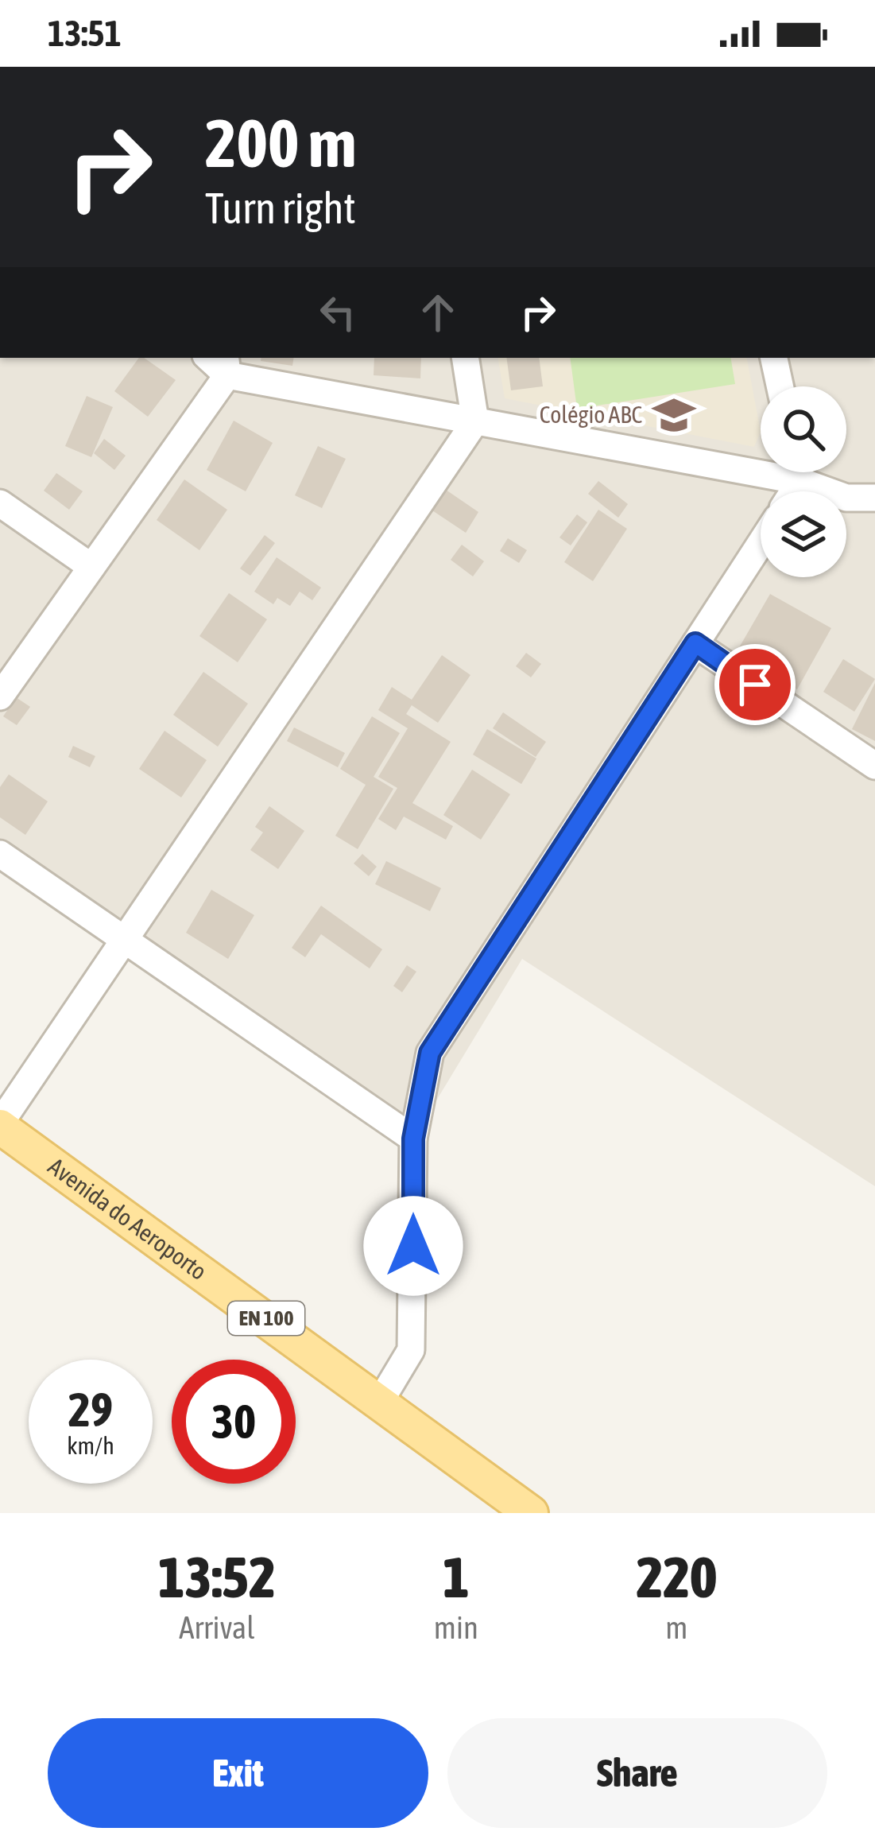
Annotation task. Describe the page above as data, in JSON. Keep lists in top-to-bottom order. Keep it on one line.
{"streets":{"main road":["Avenida do Aeroporto","EN 100"]},"places":{"school or university":["Colégio ABC"]},"page":{"status":"13:51","turn":["200 m","Turn right"],"speed":"29 km/h","limit":"30","eta":["13:52","Arrival","1","min","220","m"],"buttons":["Exit","Share"]}}
